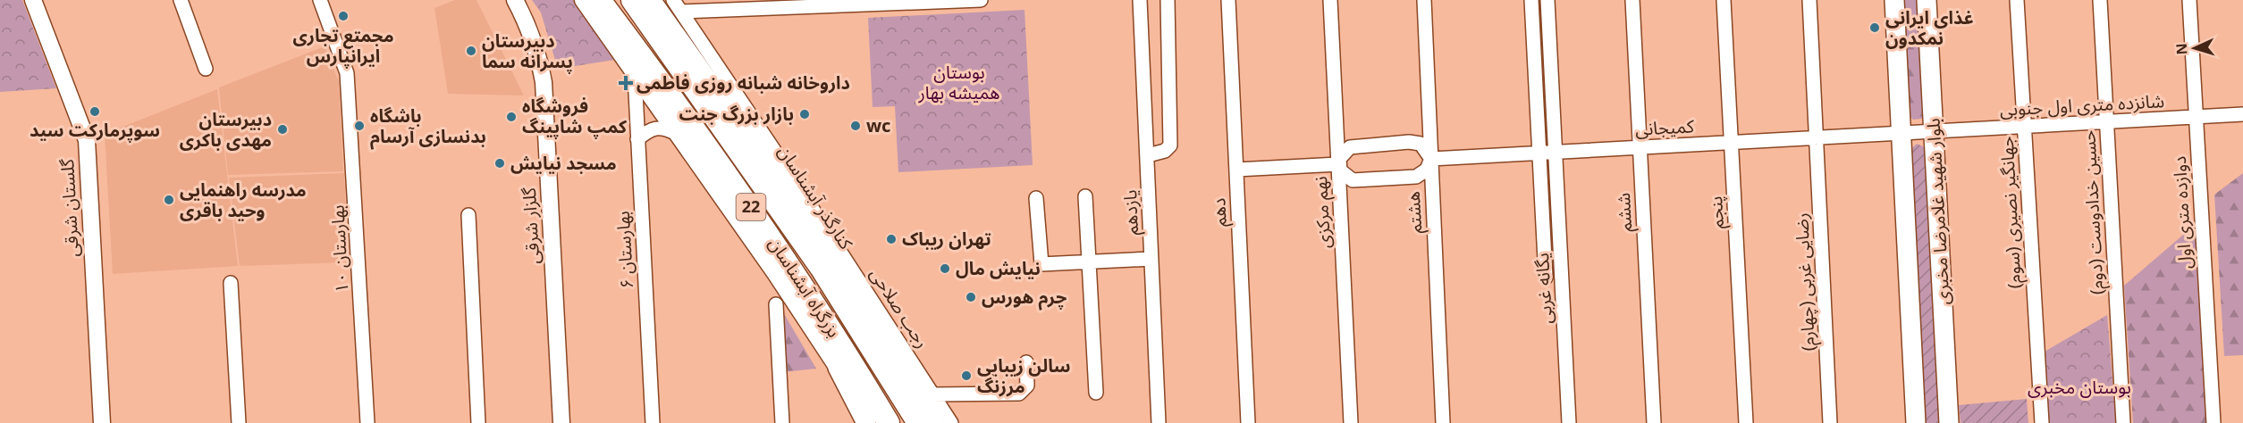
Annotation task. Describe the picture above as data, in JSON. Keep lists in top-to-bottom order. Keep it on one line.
{"streets":{"highway":["22","بزرگراه آبشناسان"],"main road":["بلوار شهید غلامرضا مخبری"],"street":["شانزده متری اول جنوبی","کمیجانی","کنارگذر آبشناسان","گلستان شرقی","یازدهم","دهم","نهم مرکزی","هشتم","ششم","پنجم","جهانگیر نصیری (سوم)","حسین خدادوست (دوم)","دوازده متری اول","گلزار شرقی","بهارستان ۱۰","بهارستان ۶","رضایی غربی (چهارم)","یگانه غربی","رجب صلاحی"]},"crossings":[["شانزده متری اول جنوبی","کمیجانی"],["شانزده متری اول جنوبی","بلوار شهید غلامرضا مخبری"],["شانزده متری اول جنوبی","جهانگیر نصیری (سوم)"],["شانزده متری اول جنوبی","حسین خدادوست (دوم)"],["شانزده متری اول جنوبی","دوازده متری اول"],["کمیجانی","بلوار شهید غلامرضا مخبری"],["کمیجانی","هشتم"],["کمیجانی","ششم"],["کمیجانی","پنجم"],["کمیجانی","رضایی غربی (چهارم)"],["کمیجانی","یگانه غربی"]],"parks":["بوستان همیشه بهار","بوستان مخبری"],"places":{"other":["مجمتع تجاری ایرانپارس","غذای ایرانی نمکدون","دبیرستان پسرانه سما","سوپرمارکت سید","بازار بزرگ جنت","فروشگاه کمپ شاپینگ","باشگاه بدنسازی آرسام","wc","دبیرستان مهدی باکری","مسجد نیایش","مدرسه راهنمایی وحید باقری","تهران ریباک","نیایش مال","چرم هورس","سالن زیبایی مرزنگ"],"health":["داروخانه شبانه روزی فاطمی"]},"north":"left"}
